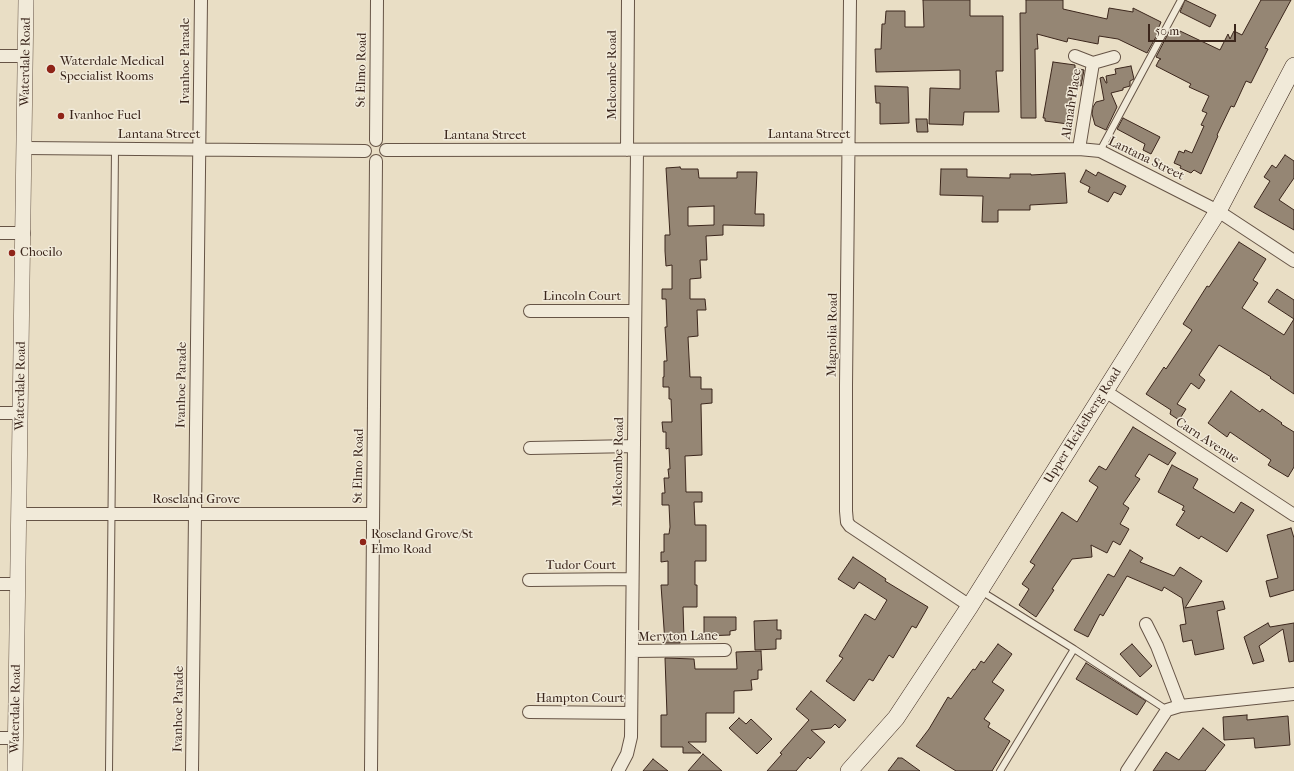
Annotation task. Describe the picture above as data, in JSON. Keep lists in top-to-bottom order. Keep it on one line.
{"streets":{"main road":["Upper Heidelberg Road"],"street":["Ivanhoe Parade","Waterdale Road","St Elmo Road","Melcombe Road","Alanah Place","Lantana Street","Lincoln Court","Magnolia Road","Carn Avenue","Roseland Grove","Tudor Court","Meryton Lane","Hampton Court"]},"crossings":[["Ivanhoe Parade","Lantana Street"],["Ivanhoe Parade","Roseland Grove"],["Waterdale Road","Lantana Street"],["Waterdale Road","Roseland Grove"],["St Elmo Road","Lantana Street"],["St Elmo Road","Roseland Grove"],["Melcombe Road","Lantana Street"],["Melcombe Road","Lincoln Court"],["Melcombe Road","Tudor Court"],["Melcombe Road","Meryton Lane"],["Melcombe Road","Hampton Court"],["Alanah Place","Lantana Street"],["Lantana Street","Magnolia Road"],["Lantana Street","Upper Heidelberg Road"],["Magnolia Road","Upper Heidelberg Road"],["Upper Heidelberg Road","Carn Avenue"]],"places":["Waterdale Medical Specialist Rooms","Ivanhoe Fuel","Chocilo","Roseland Grove/St Elmo Road"],"scale_bar":"50 m"}
